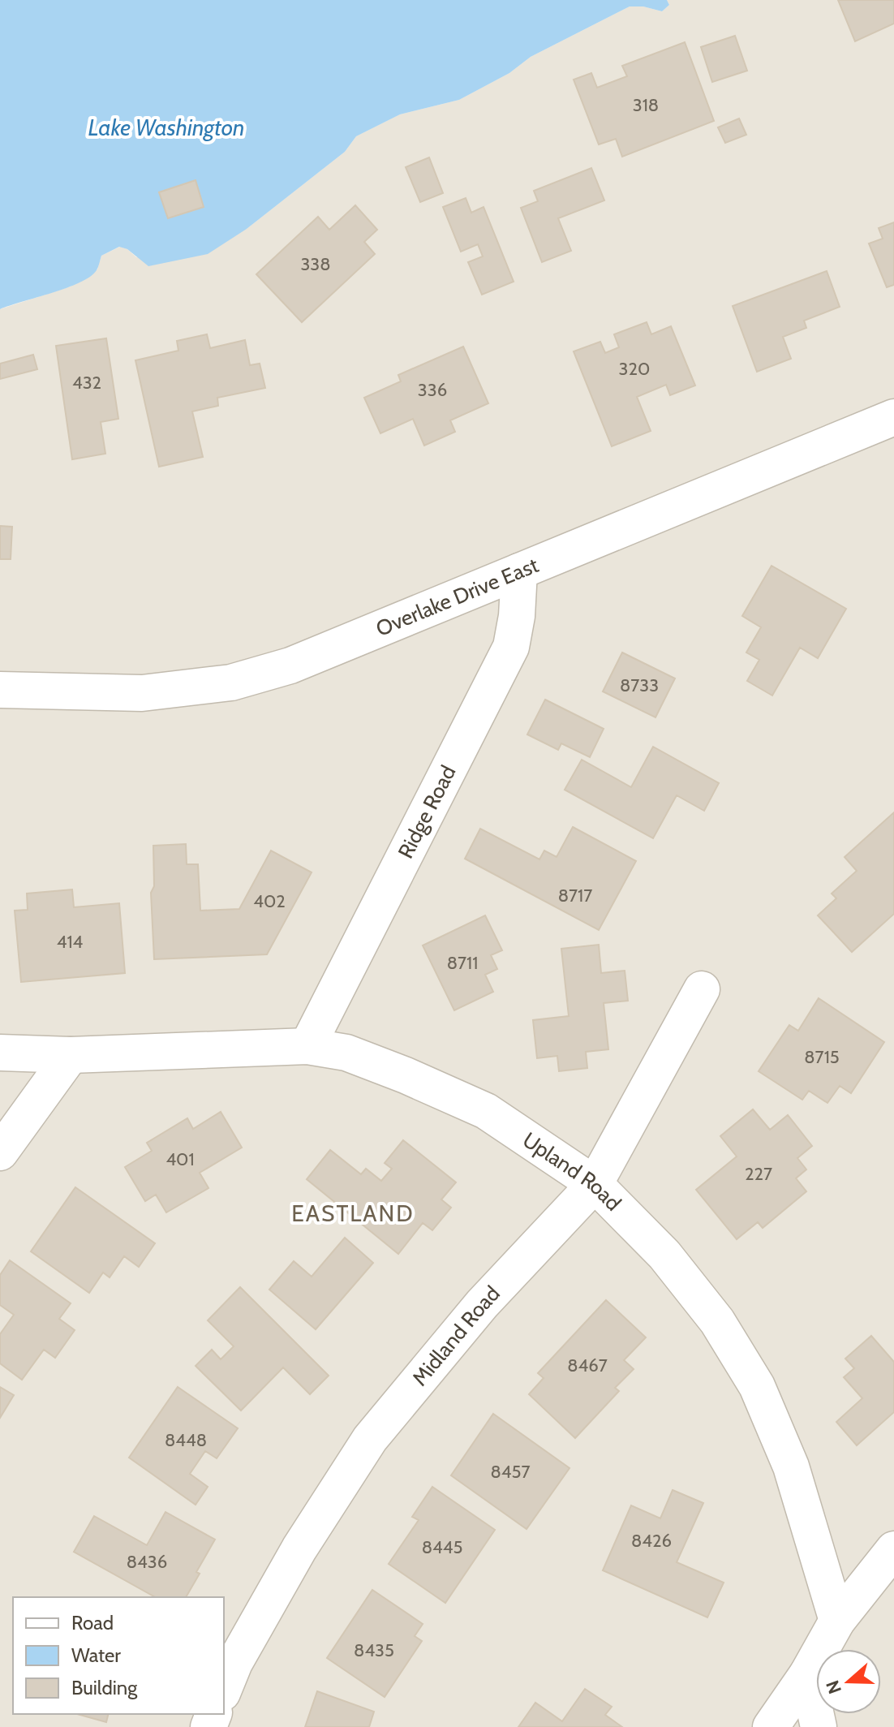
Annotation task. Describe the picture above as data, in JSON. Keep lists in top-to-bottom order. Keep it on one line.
{"streets":{"street":["Overlake Drive East","Ridge Road","Upland Road","Midland Road"]},"crossings":[["Overlake Drive East","Ridge Road"],["Ridge Road","Upland Road"],["Upland Road","Midland Road"]],"districts":["EASTLAND"],"water":["Lake Washington"],"house_numbers":["318","338","320","432","336","8733","8717","402","414","8711","8715","401","227","8467","8448","8457","8426","8445","8436","8435"],"legend":["Road","Water","Building"],"north":"left"}
